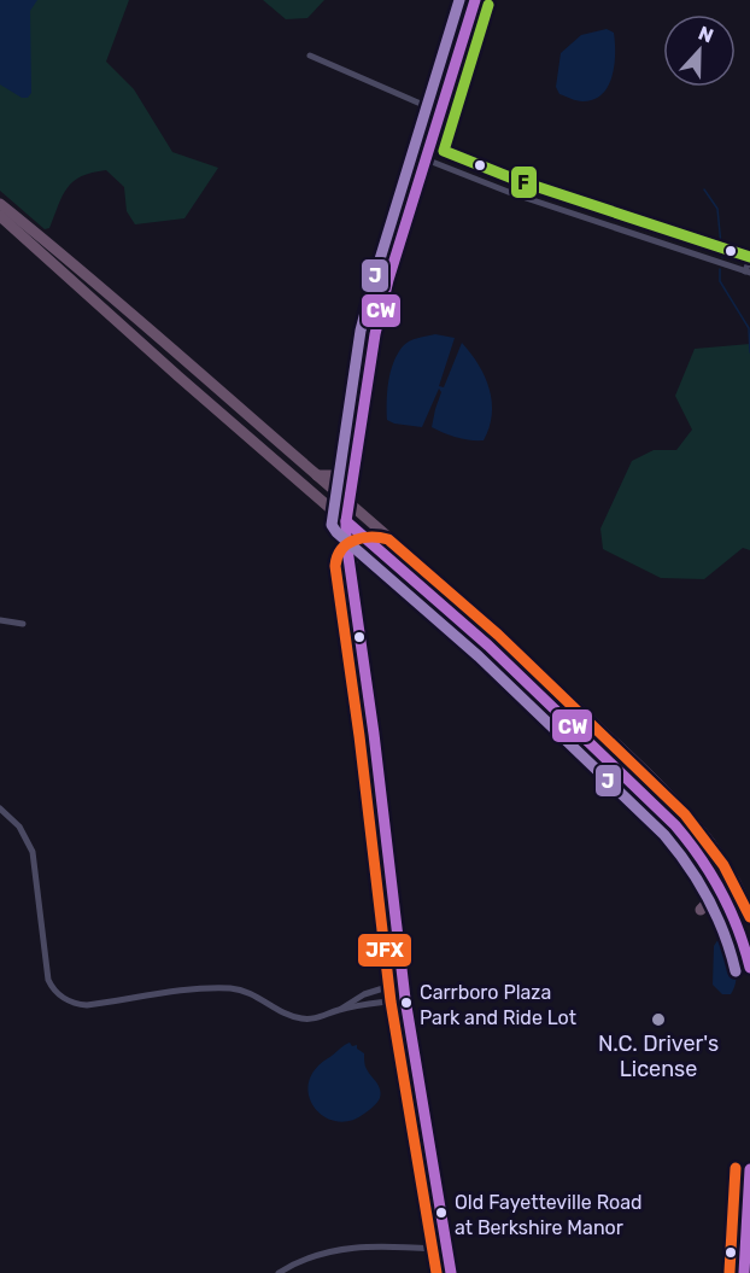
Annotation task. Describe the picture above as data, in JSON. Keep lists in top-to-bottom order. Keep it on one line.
{"places":["Carrboro Plaza Park and Ride Lot","N.C. Driver's License","Old Fayetteville Road at Berkshire Manor"],"lines":["transit line CW","transit line J","transit line F","transit line JFX"],"north":"top"}
